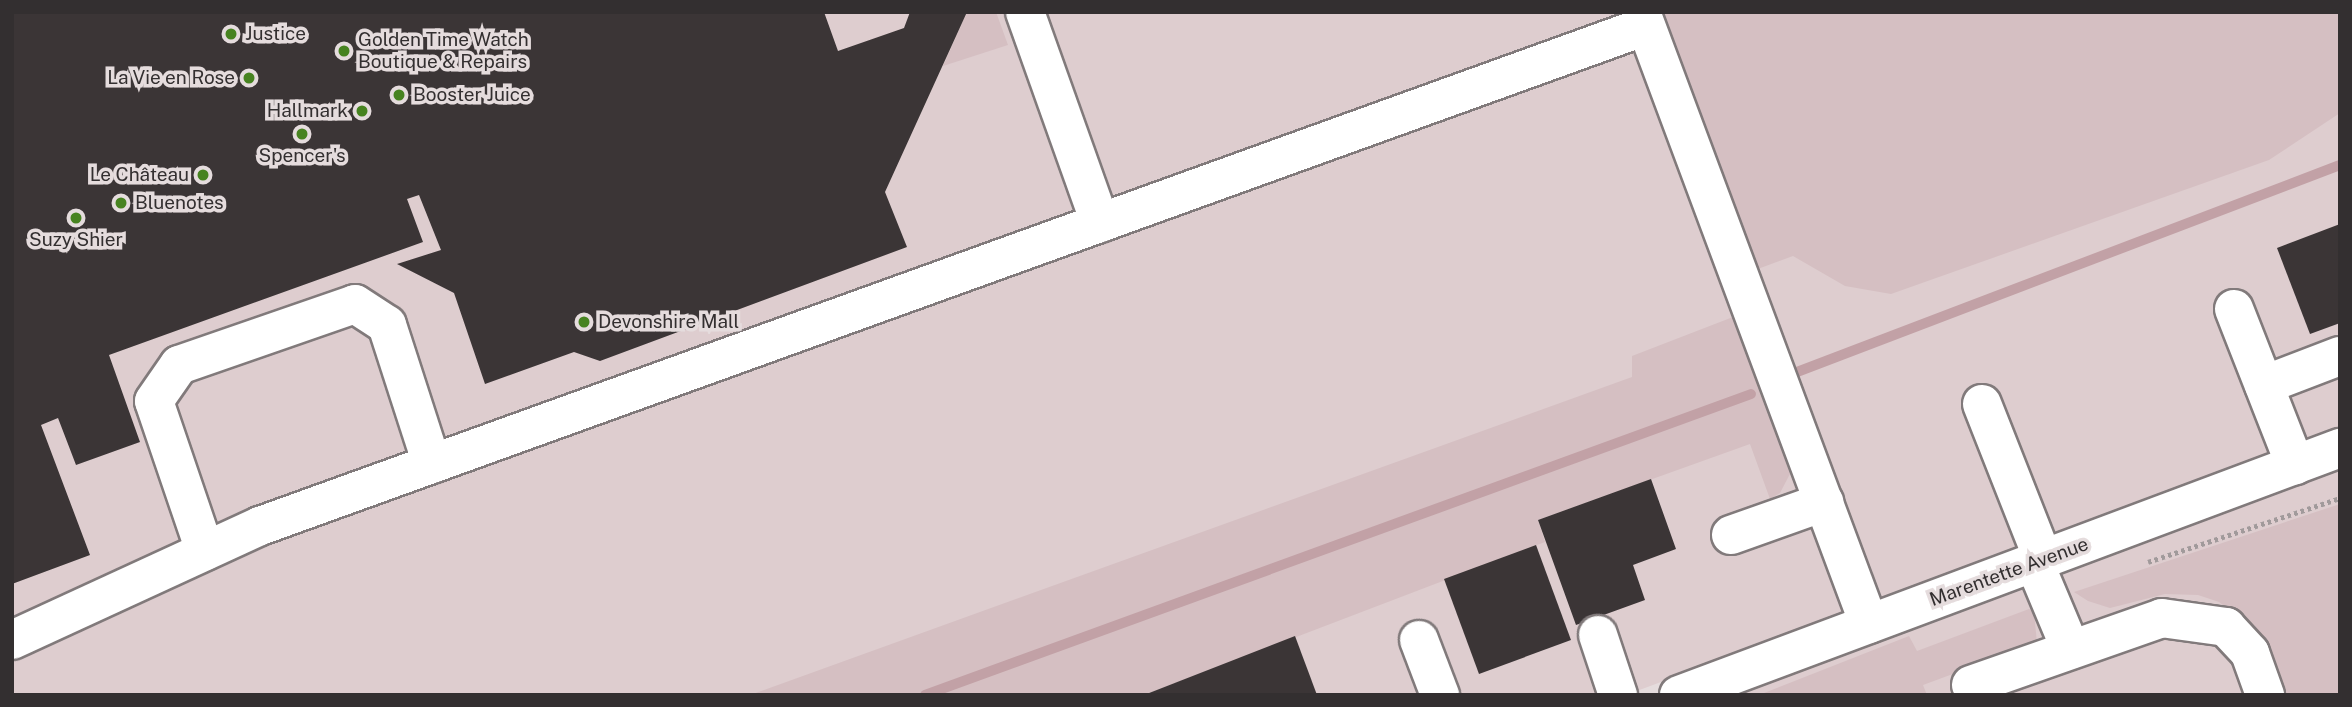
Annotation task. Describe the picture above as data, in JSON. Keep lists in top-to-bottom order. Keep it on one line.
{"streets":{"street":["Marentette Avenue"]},"places":["Justice","Golden Time Watch Boutique & Repairs","La Vie en Rose","Booster Juice","Hallmark","Spencer's","Le Château","Bluenotes","Suzy Shier","Devonshire Mall"]}
